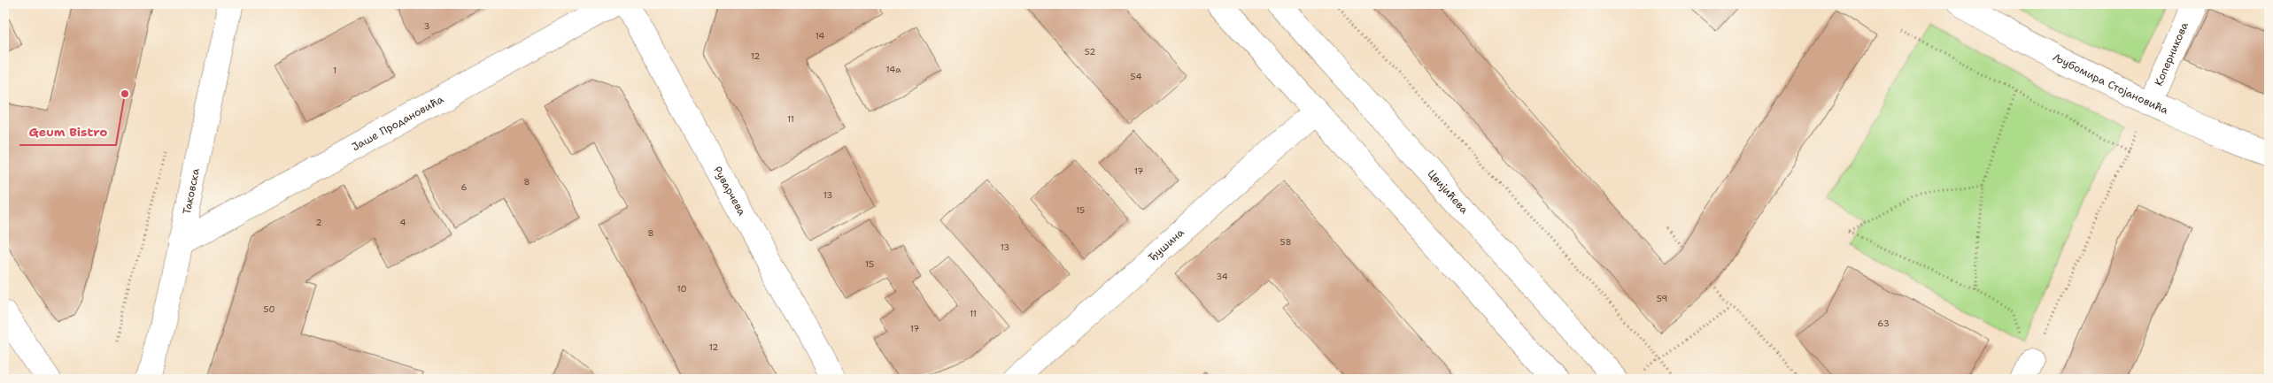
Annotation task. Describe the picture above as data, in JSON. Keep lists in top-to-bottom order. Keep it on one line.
{"streets":{"street":["Коперникова","Љубомира Стојановића","Јаше Продановића","Руварчева","Цвијићева","Таковска","Ђушина"]},"crossings":[["Коперникова","Љубомира Стојановића"],["Јаше Продановића","Таковска"]],"places":["Geum Bistro"],"house_numbers":["3","14","52","12","14a","1","54","11","17","8","6","13","15","2","4","8","58","13","15","34","10","59","50","11","63","17","12"]}
